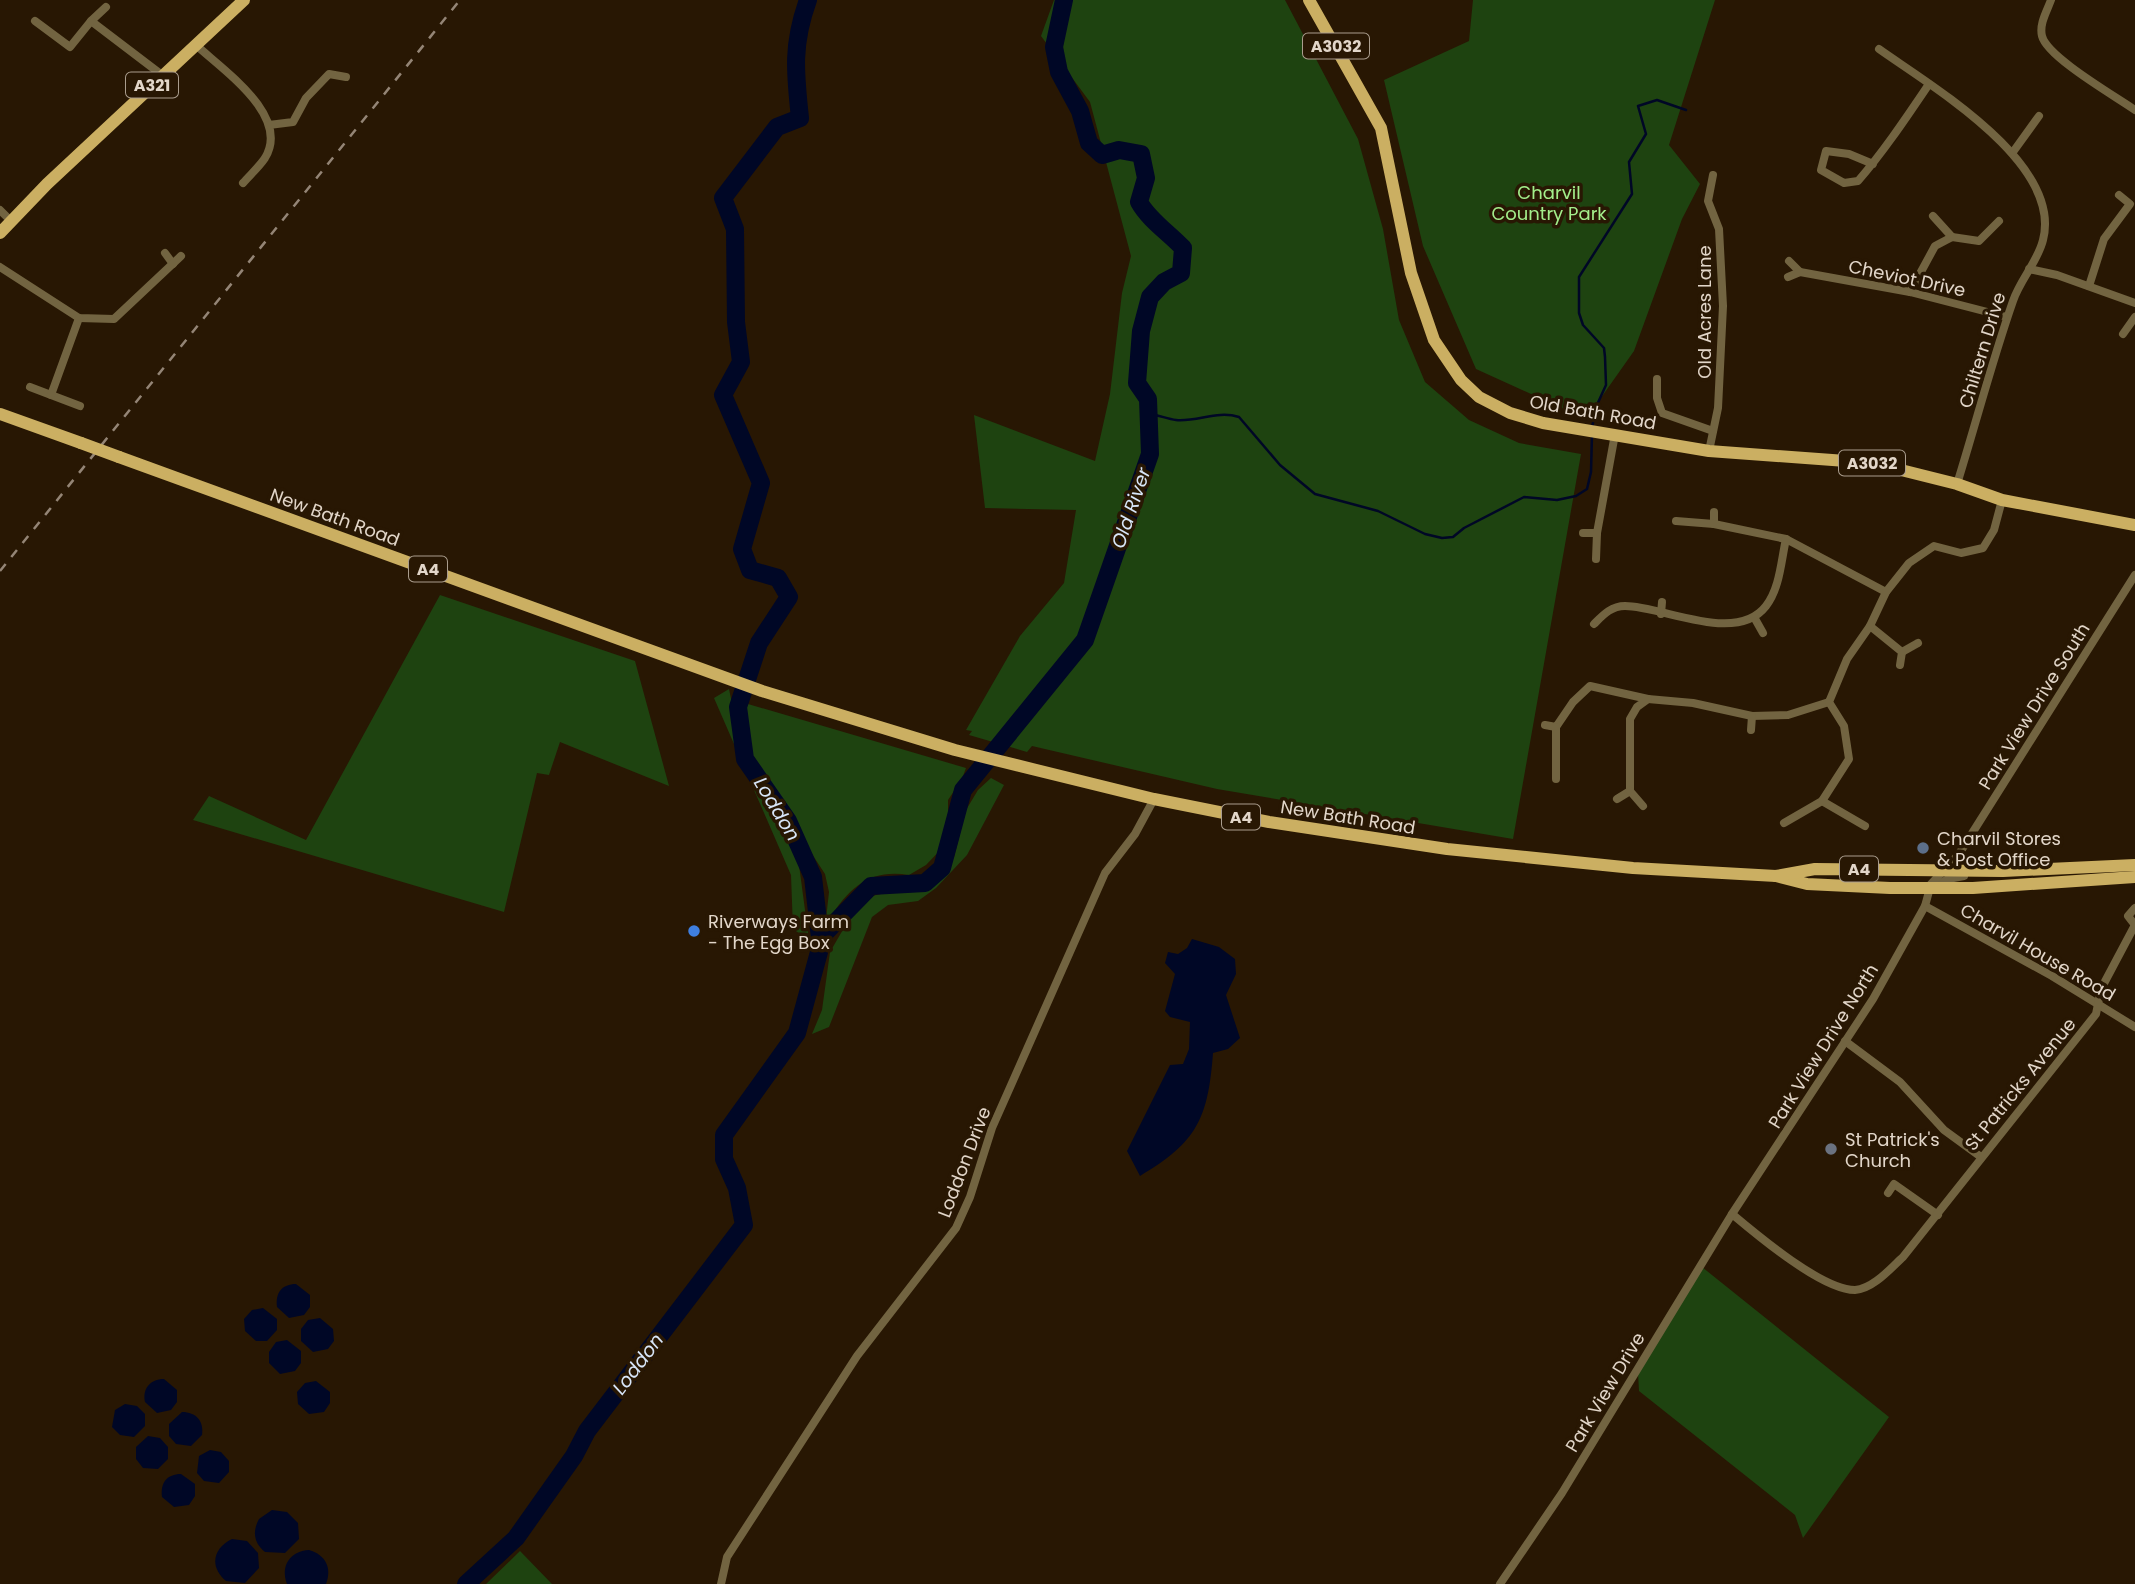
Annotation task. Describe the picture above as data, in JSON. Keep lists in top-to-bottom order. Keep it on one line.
{"streets":{"main road":["A3032","A321","Old Bath Road","New Bath Road","A4"],"street":["Cheviot Drive","Old Acres Lane","Chiltern Drive","Park View Drive South","Charvil House Road","Park View Drive North","St Patricks Avenue","Loddon Drive","Park View Drive"]},"crossings":[["Cheviot Drive","Chiltern Drive"],["Old Acres Lane","Old Bath Road"],["Chiltern Drive","Old Bath Road"],["New Bath Road","Park View Drive South"],["New Bath Road","Park View Drive North"],["New Bath Road","Loddon Drive"],["Park View Drive South","Park View Drive North"],["Charvil House Road","Park View Drive North"],["Charvil House Road","St Patricks Avenue"],["Park View Drive North","St Patricks Avenue"],["Park View Drive North","Park View Drive"],["St Patricks Avenue","Park View Drive"]],"water":["Old River","Loddon"],"parks":["Charvil Country Park"],"places":["Charvil Stores & Post Office","Riverways Farm - The Egg Box","St Patrick's Church"]}
